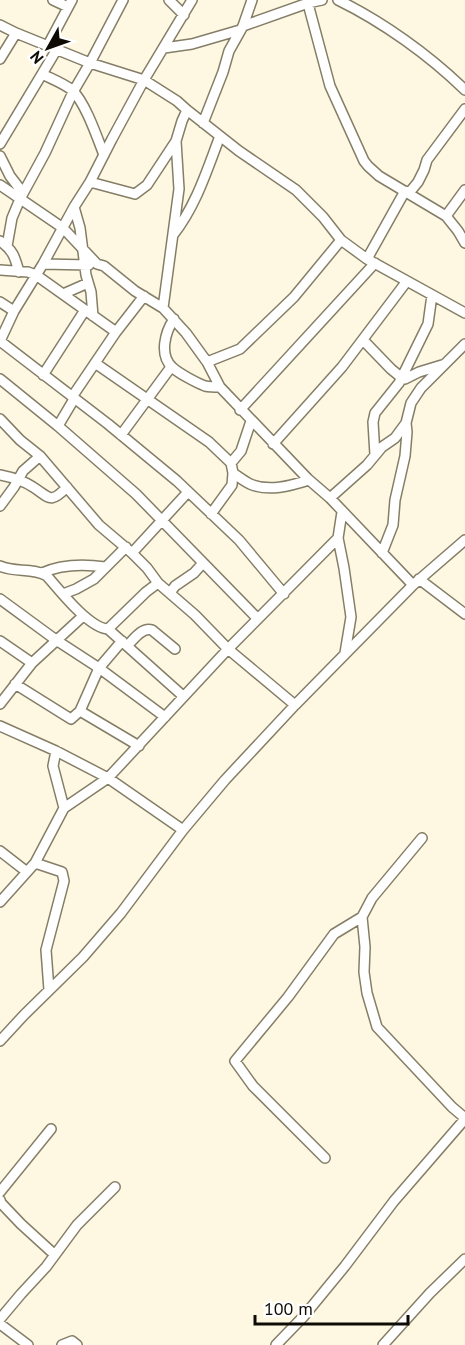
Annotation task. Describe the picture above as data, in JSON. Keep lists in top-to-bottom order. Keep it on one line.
{"scale_bar":"100 m","north":"bottom left"}
